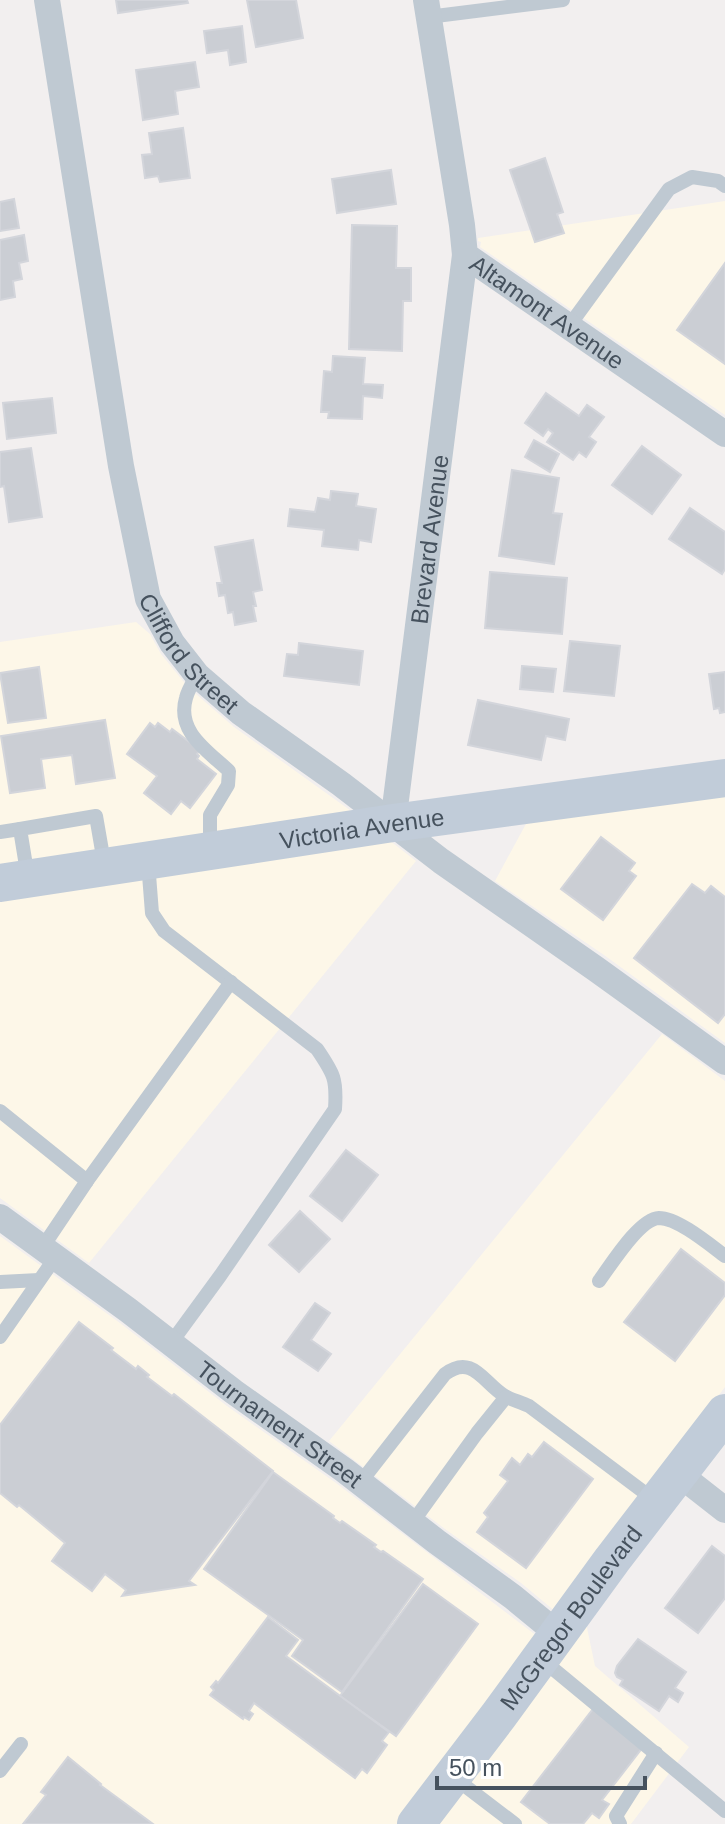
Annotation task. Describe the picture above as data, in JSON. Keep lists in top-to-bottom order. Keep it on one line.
{"streets":{"street":["Altamont Avenue","Brevard Avenue","Clifford Street","Victoria Avenue","Tournament Street","McGregor Boulevard"]},"crossings":[["Altamont Avenue","Brevard Avenue"],["Brevard Avenue","Clifford Street"],["Brevard Avenue","Victoria Avenue"],["Clifford Street","Victoria Avenue"],["Tournament Street","McGregor Boulevard"]],"scale_bar":"50 m"}
